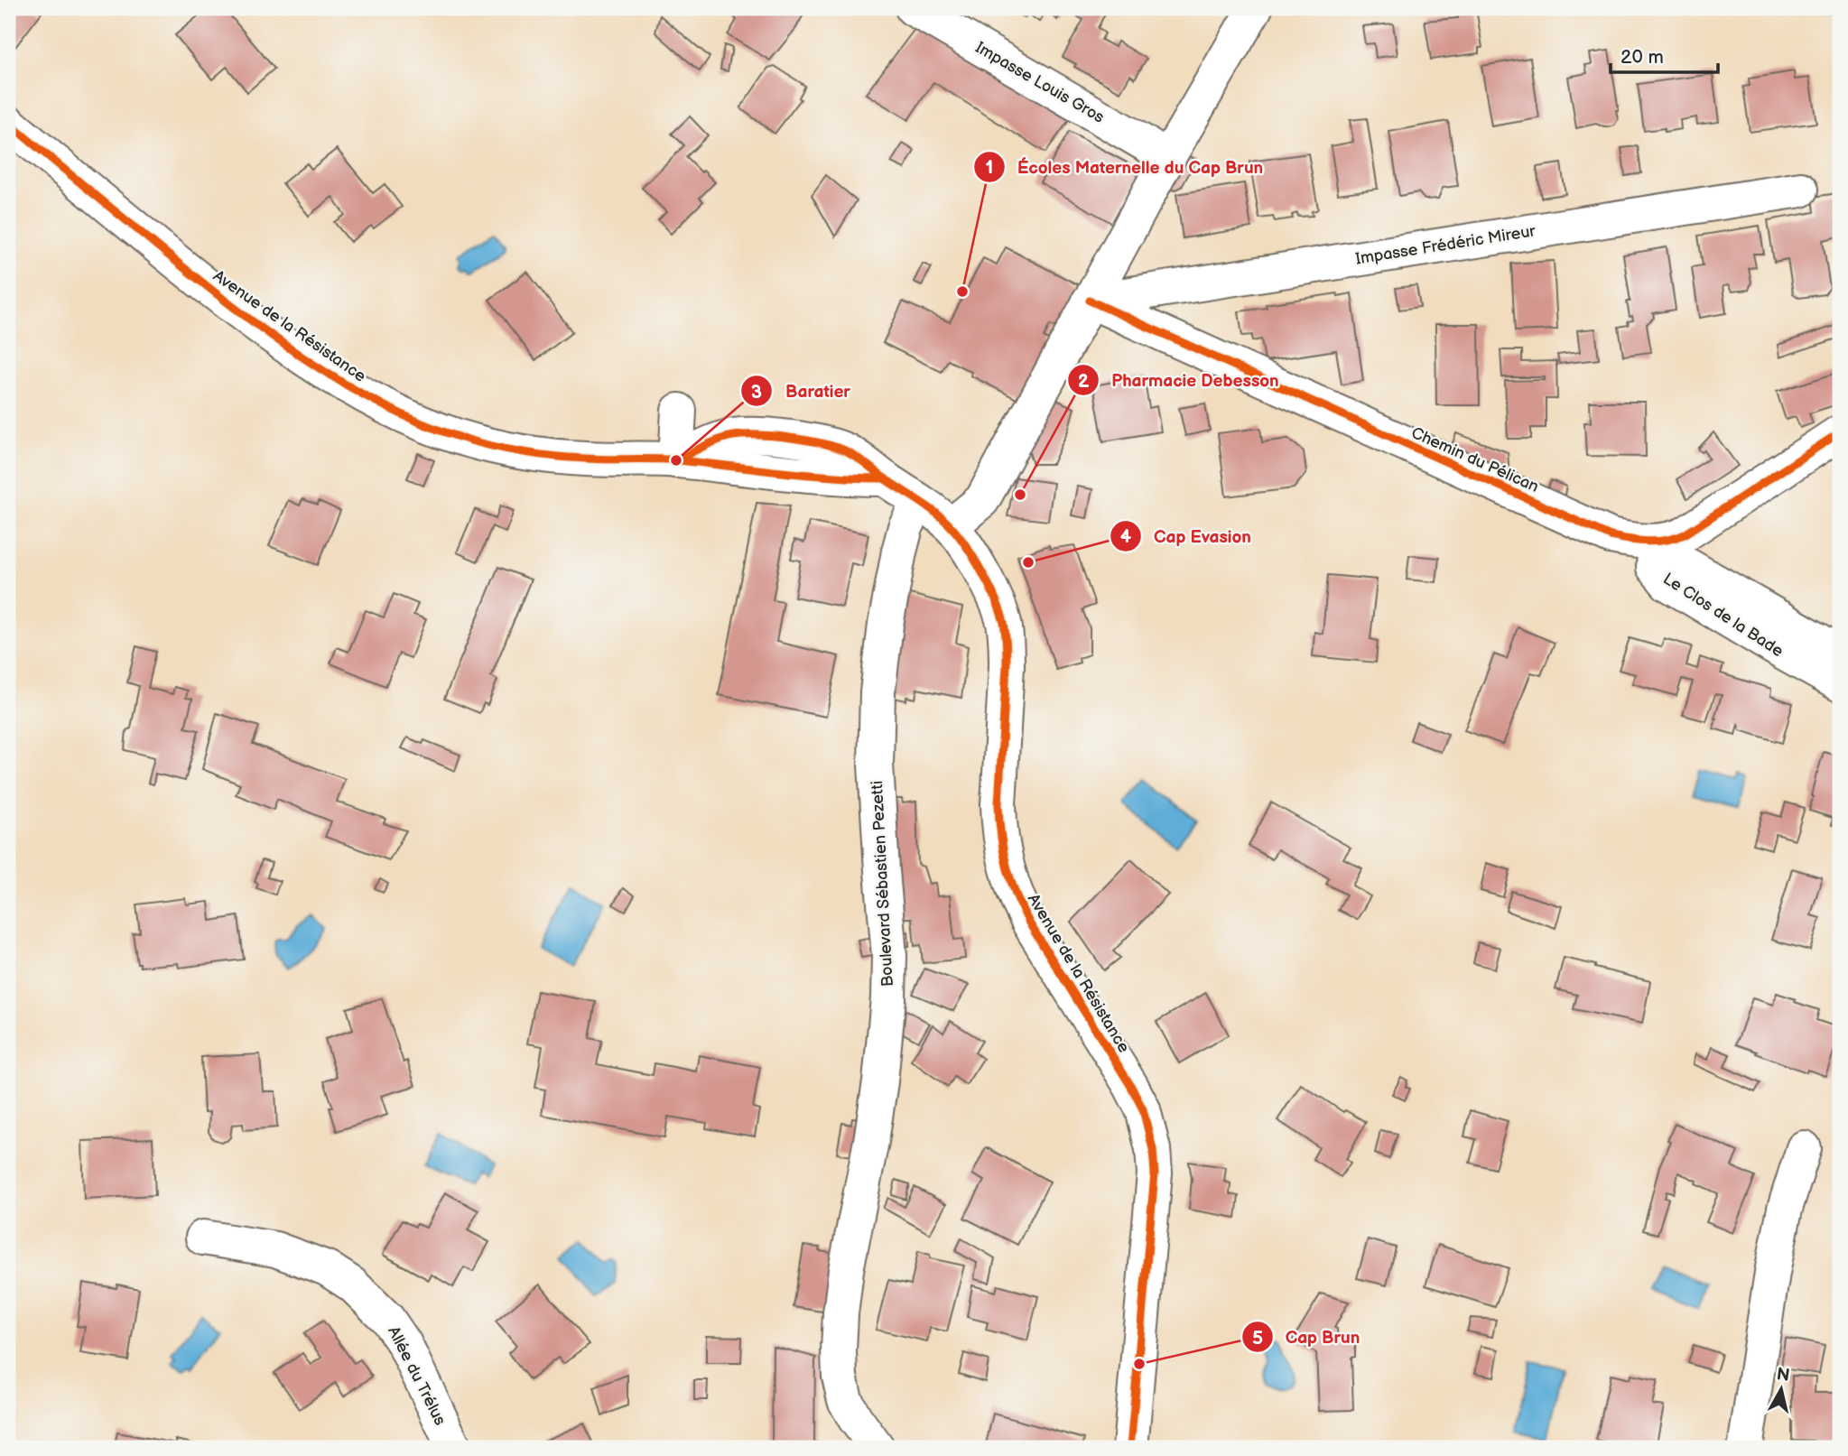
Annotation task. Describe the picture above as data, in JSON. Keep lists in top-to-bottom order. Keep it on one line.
{"streets":{"street":["Impasse Louis Gros","Impasse Frédéric Mireur","Avenue de la Résistance","Chemin du Pélican","Le Clos de la Bade","Boulevard Sébastien Pezetti","Allée du Trélus"]},"crossings":[["Impasse Frédéric Mireur","Chemin du Pélican"],["Avenue de la Résistance","Boulevard Sébastien Pezetti"],["Chemin du Pélican","Le Clos de la Bade"]],"places":["Écoles Maternelle du Cap Brun","Baratier","Pharmacie Debesson","Cap Evasion","Cap Brun"],"scale_bar":"20 m","north":"top"}
